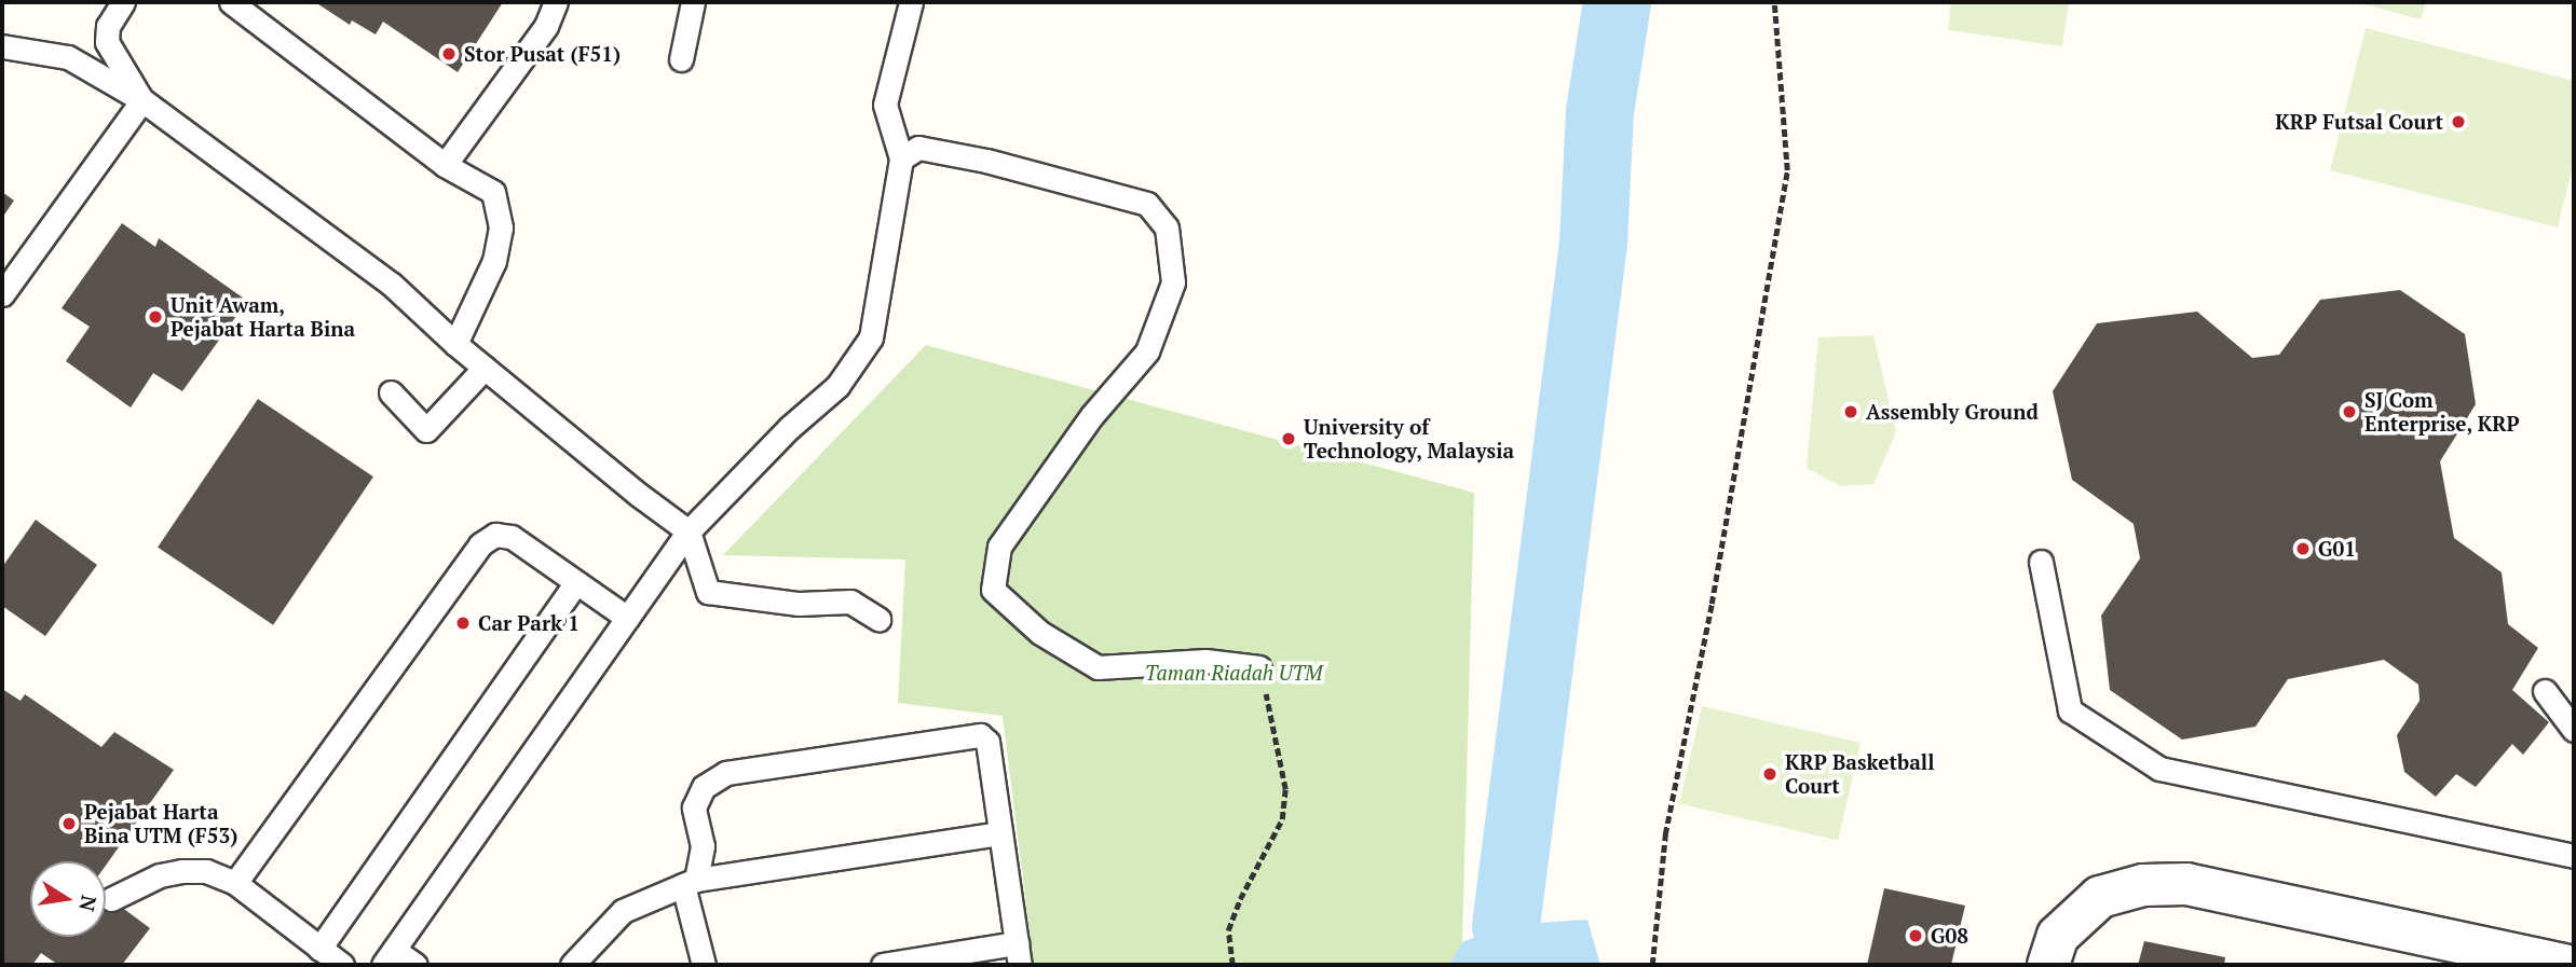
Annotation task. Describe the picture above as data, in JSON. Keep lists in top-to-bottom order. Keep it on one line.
{"parks":["Taman Riadah UTM"],"places":["Stor Pusat (F51)","KRP Futsal Court","Unit Awam, Pejabat Harta Bina","Assembly Ground","SJ Com Enterprise, KRP","University of Technology, Malaysia","G01","Car Park 1","KRP Basketball Court","Pejabat Harta Bina UTM (F53)","G08"],"north":"right"}
